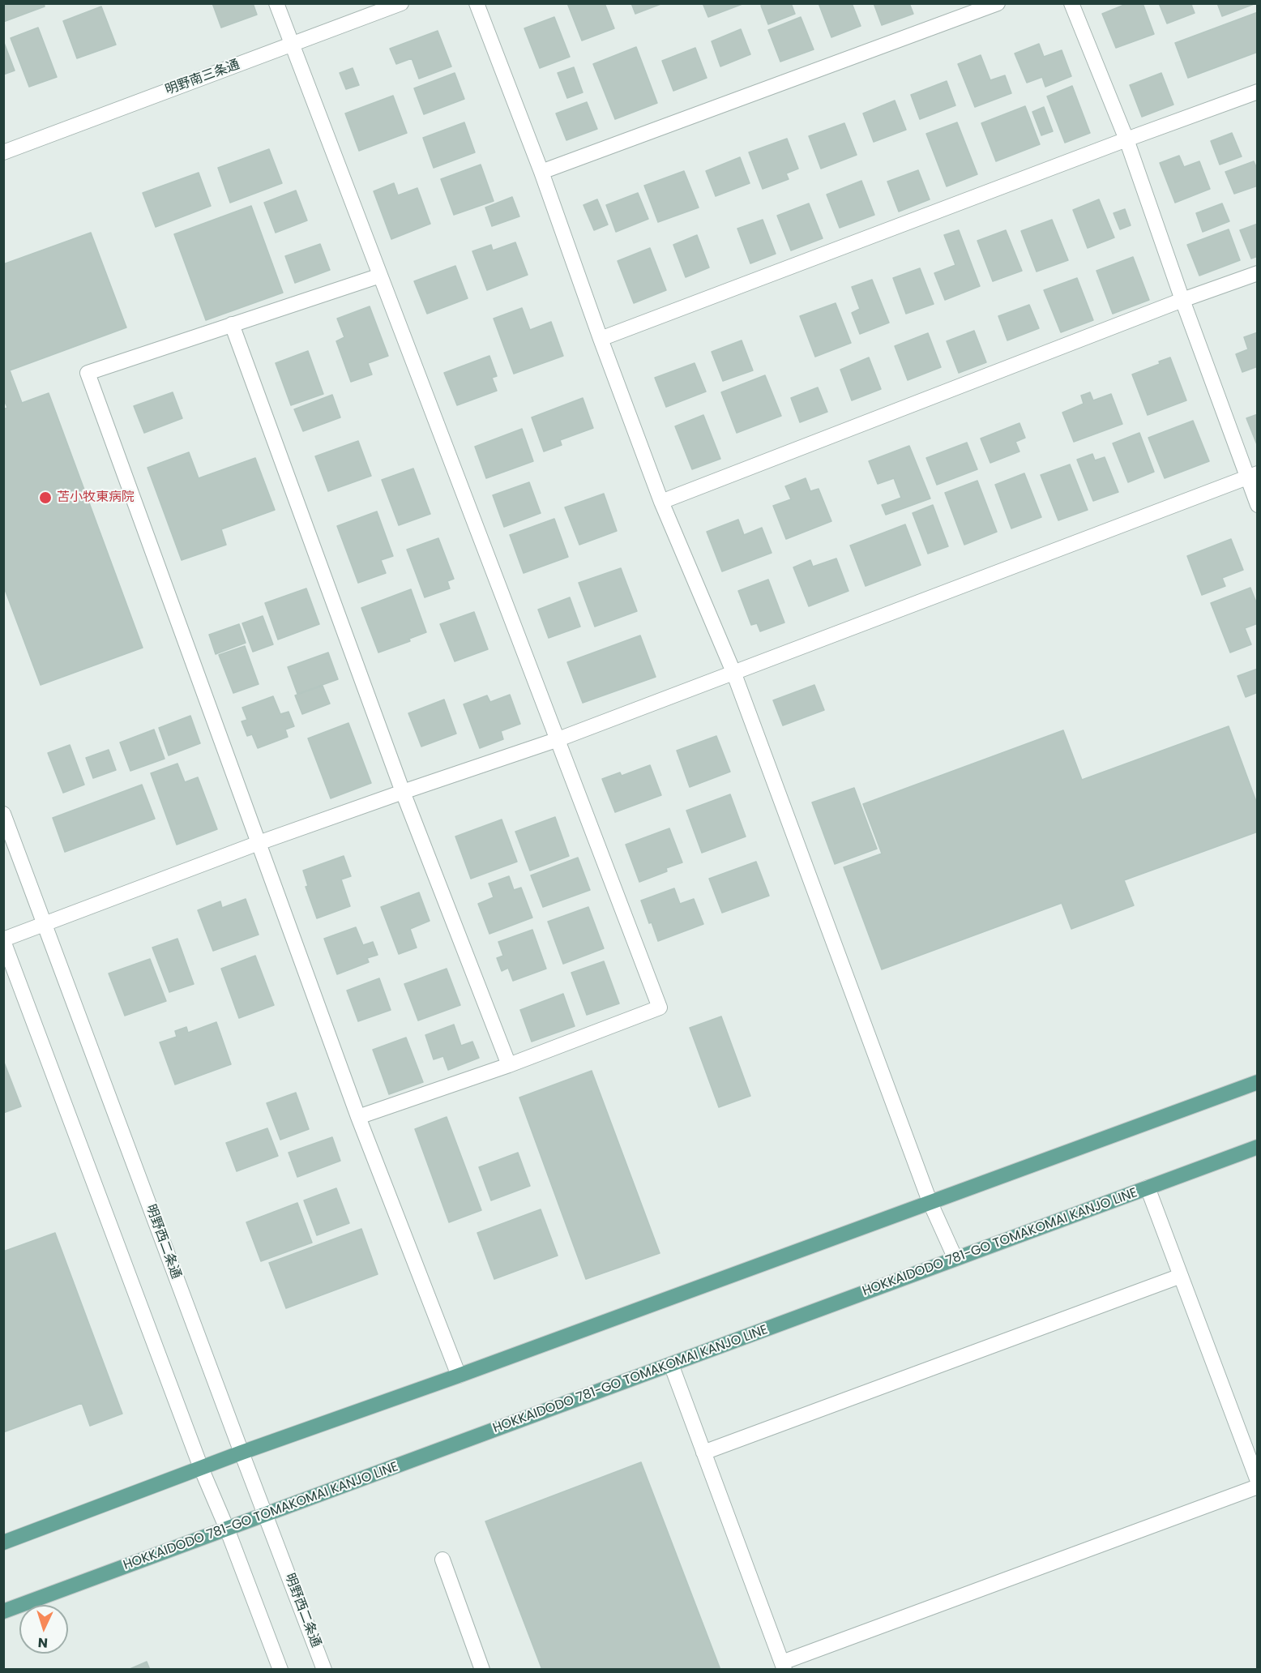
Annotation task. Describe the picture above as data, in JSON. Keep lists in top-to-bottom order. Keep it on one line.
{"streets":{"main road":["HOKKAIDODO 781-GO TOMAKOMAI KANJO LINE"],"street":["明野南三条通","明野西二条通"]},"crossings":[["明野西二条通","HOKKAIDODO 781-GO TOMAKOMAI KANJO LINE"]],"places":["苫小牧東病院"],"north":"bottom"}
